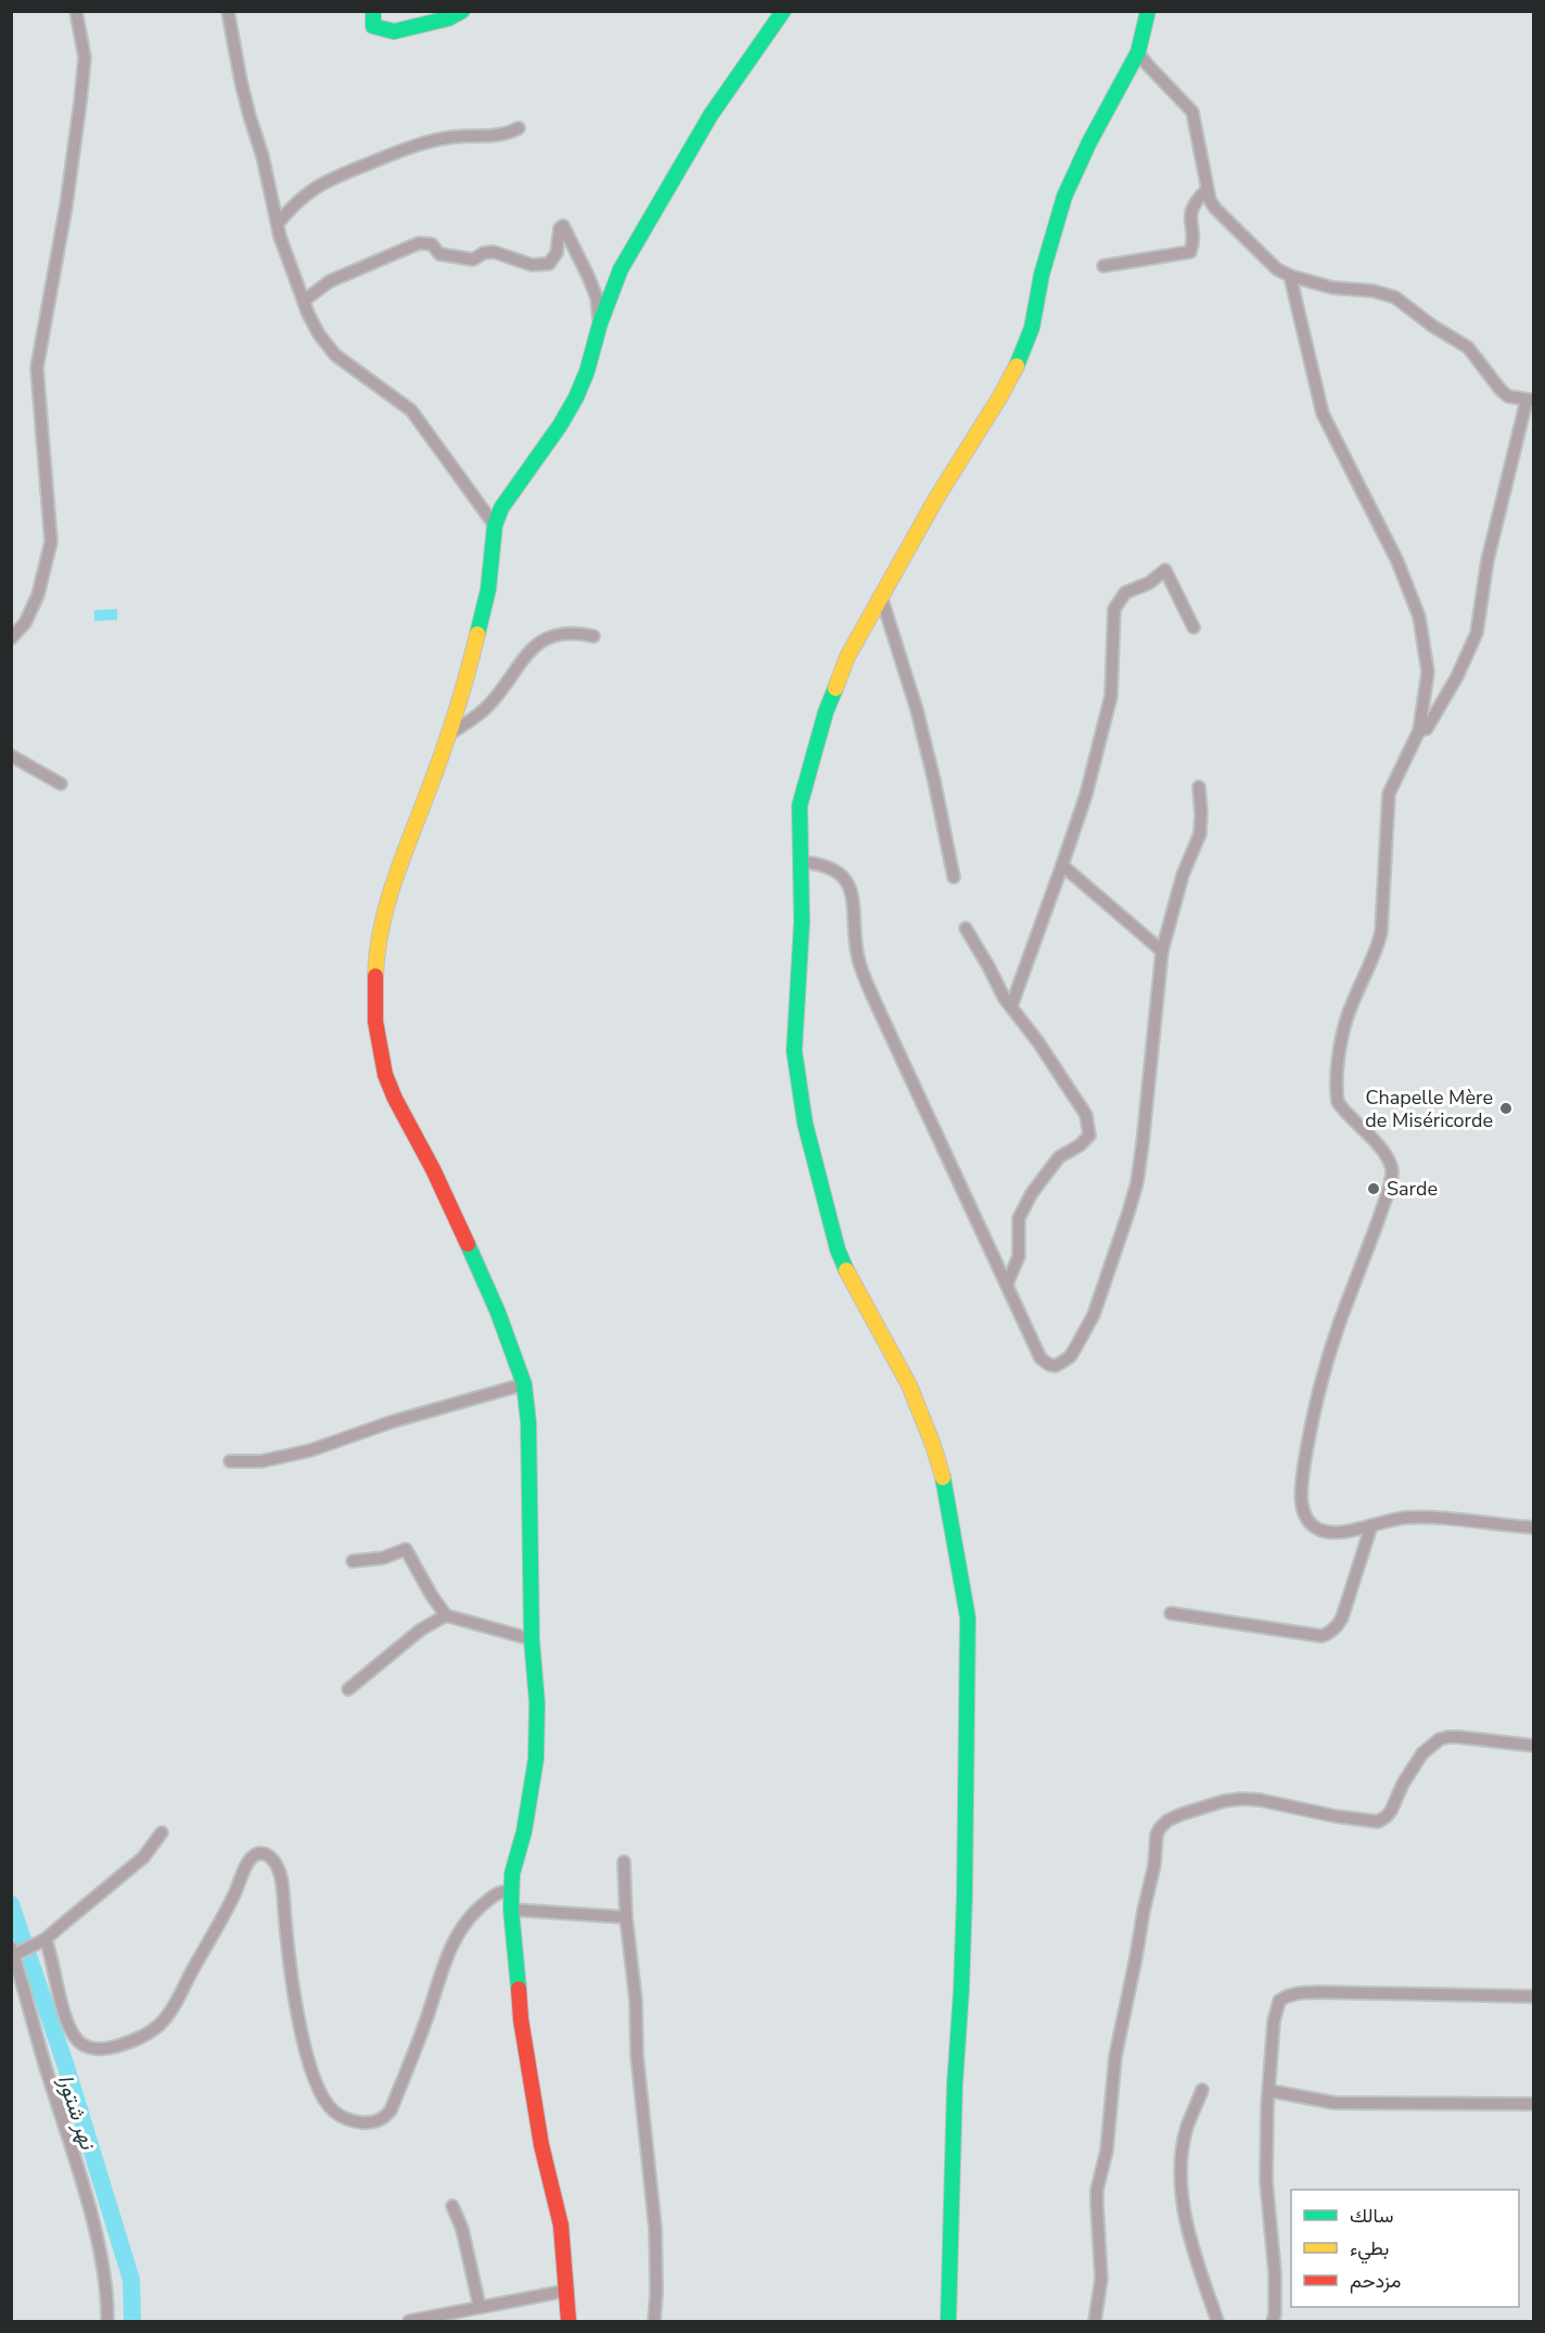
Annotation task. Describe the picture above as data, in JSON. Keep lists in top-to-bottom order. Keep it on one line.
{"water":["نهر شتورا"],"places":["Chapelle Mère de Miséricorde","Sarde"],"legend":["سالك","بطيء","مزدحم"]}
